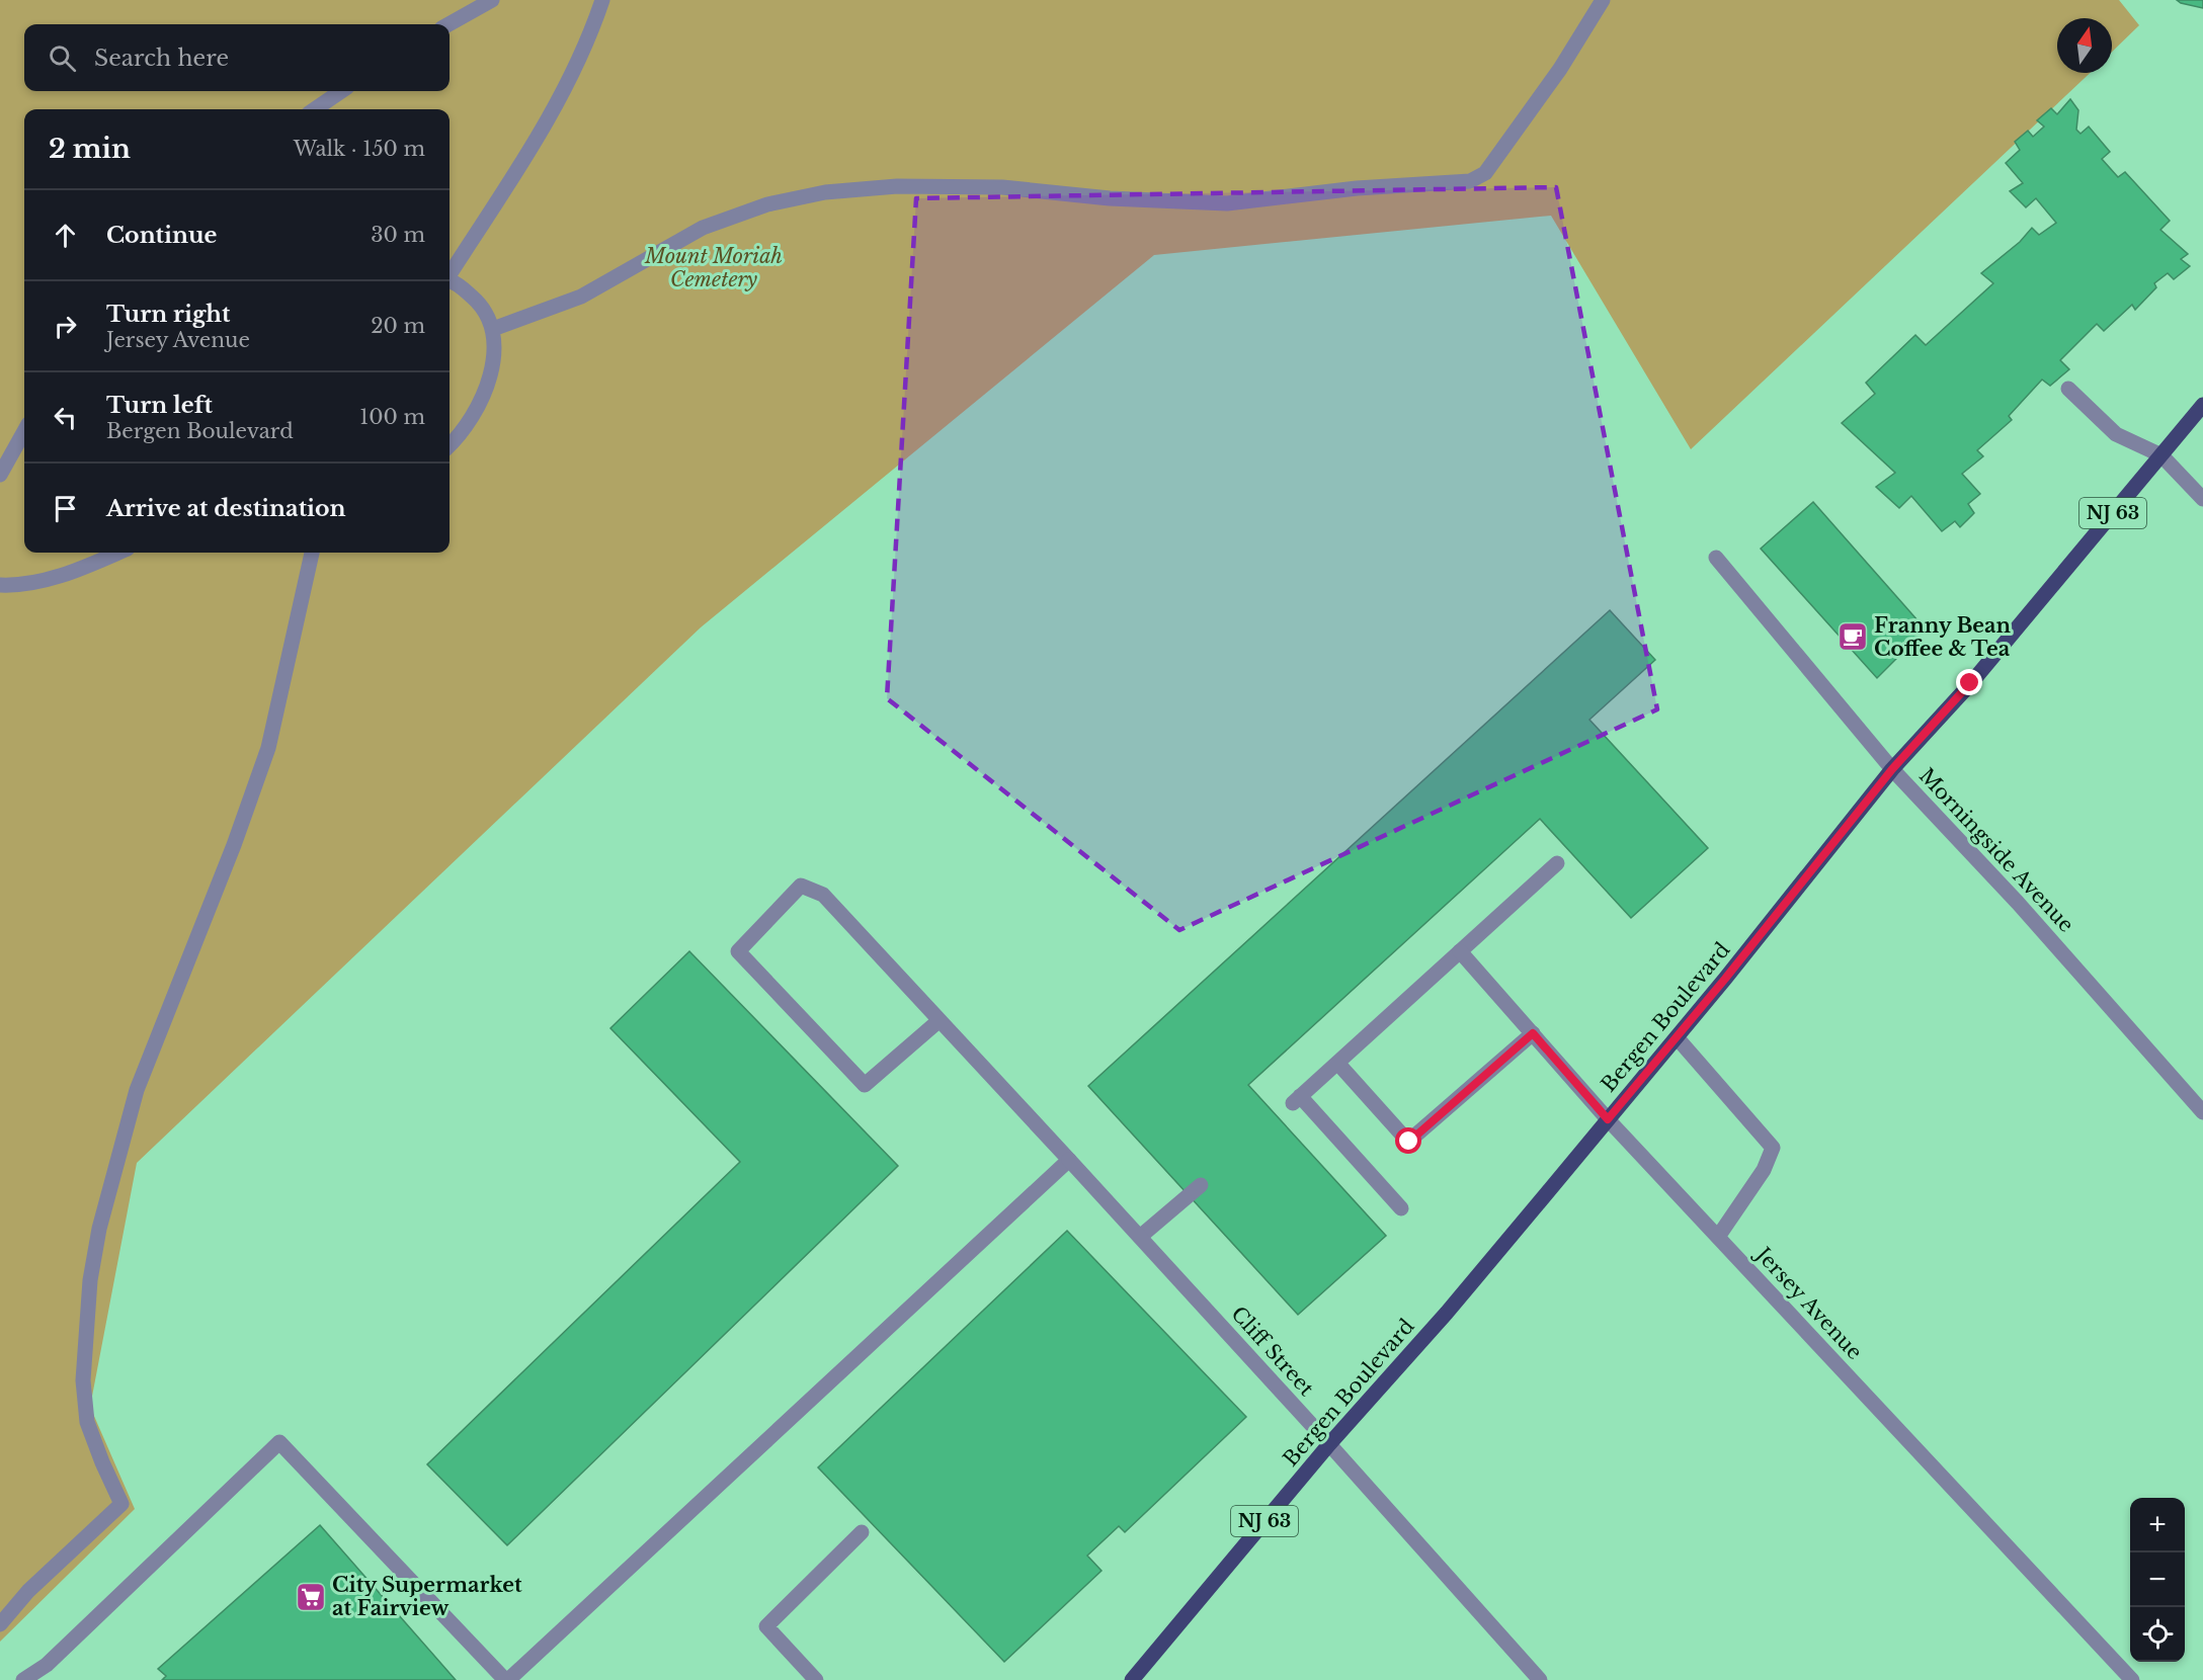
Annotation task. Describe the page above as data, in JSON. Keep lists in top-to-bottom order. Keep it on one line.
{"streets":{"main road":["NJ 63","Bergen Boulevard"],"street":["Morningside Avenue","Jersey Avenue","Cliff Street"]},"crossings":[["Morningside Avenue","Bergen Boulevard"],["Bergen Boulevard","Jersey Avenue"],["Bergen Boulevard","Cliff Street"]],"parks":["Mount Moriah Cemetery"],"places":{"cafe":["Franny Bean Coffee & Tea"],"supermarket":["City Supermarket at Fairview"]},"north":"top","page":{"search":"Search here","heading":["2 min","Walk · 150 m"],"list":[["Continue","30 m"],["Turn right","Jersey Avenue","20 m"],["Turn left","Bergen Boulevard","100 m"],"Arrive at destination"],"map_buttons":["+","−"]}}
